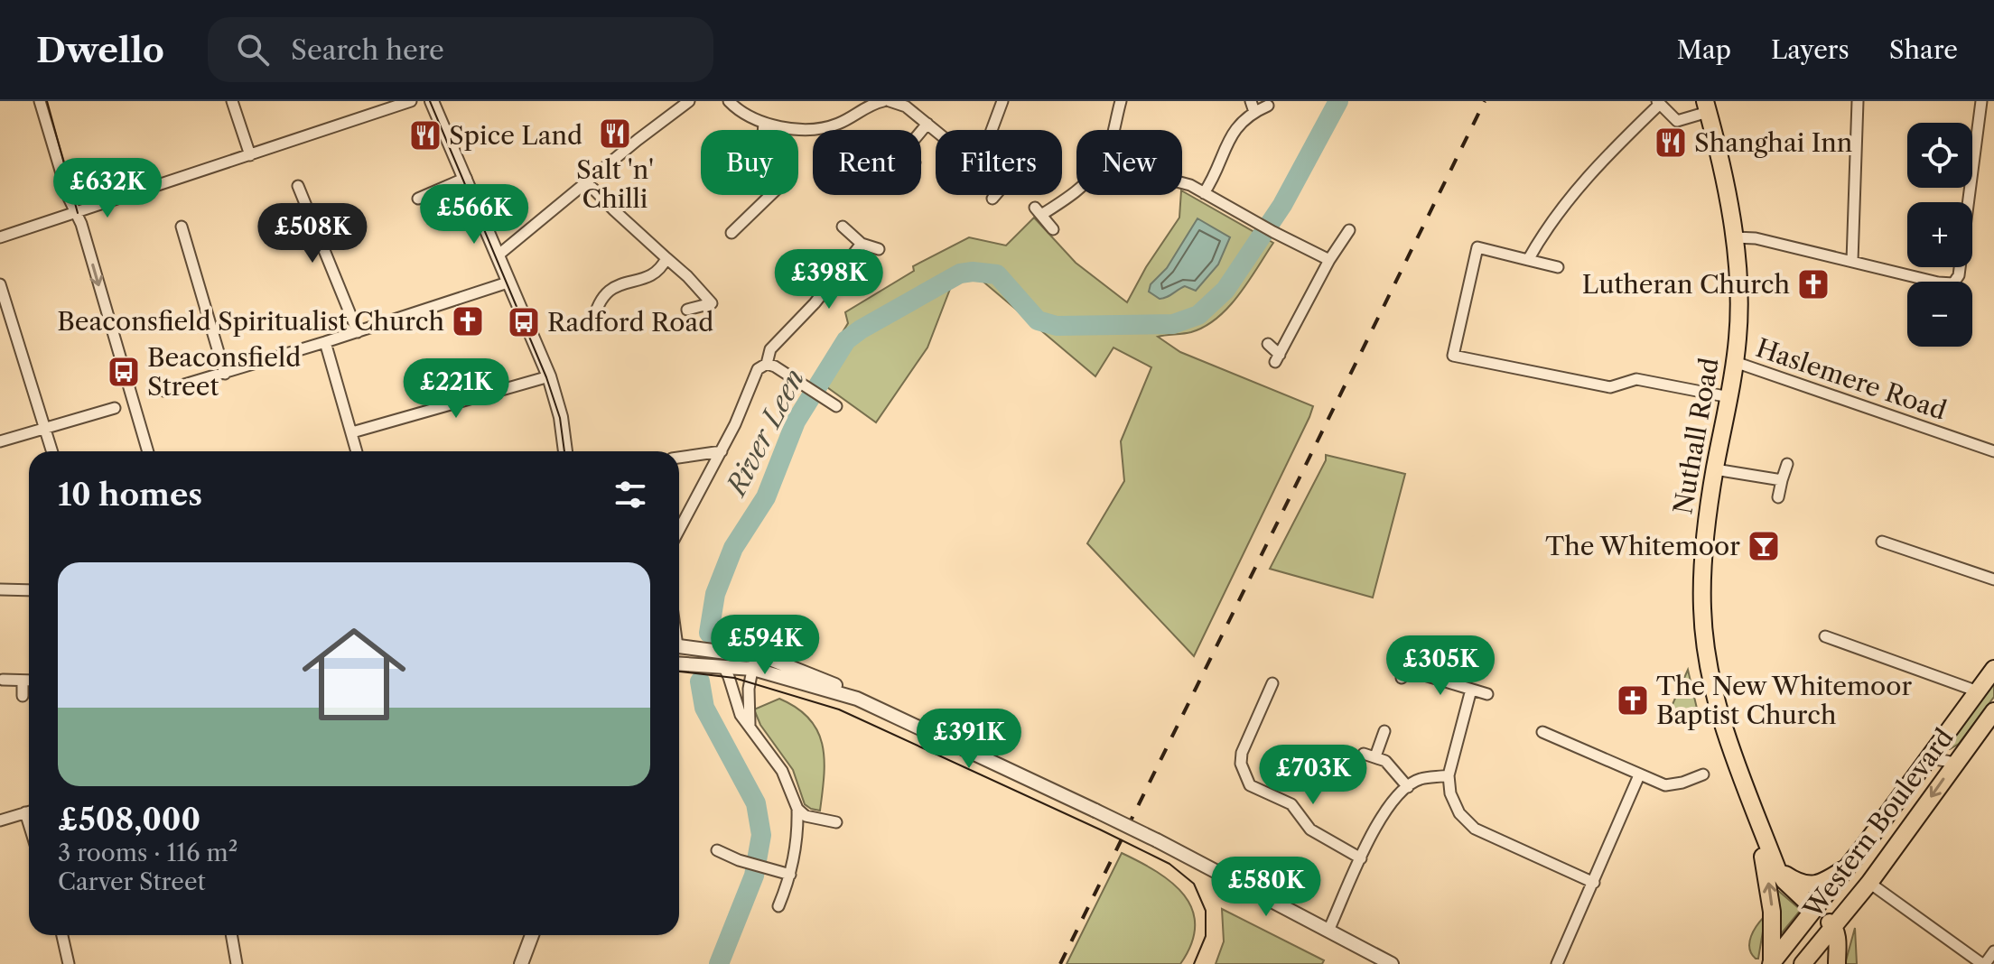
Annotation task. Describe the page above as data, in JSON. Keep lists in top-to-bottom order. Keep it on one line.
{"streets":{"main road":["Nuthall Road","Western Boulevard"],"street":["Haslemere Road"]},"crossings":[["Haslemere Road","Nuthall Road"],["Nuthall Road","Western Boulevard"]],"water":["River Leen"],"places":{"restaurant":["Salt 'n' Chilli","Spice Land","Shanghai Inn"],"church":["Lutheran Church","Beaconsfield Spiritualist Church","The New Whitemoor Baptist Church"],"bus stop":["Radford Road","Beaconsfield Street"],"bar":["The Whitemoor"]},"page":{"header":"Dwello","search":"Search here","nav":["Map","Layers","Share"],"map_buttons":["+","−"],"chip":["Buy","Rent","Filters","New"],"price":["£632K","£566K","£508K","£398K","£221K","£594K","£305K","£391K","£703K","£580K"],"heading":"10 homes","list":[{"name":"£508,000","note":"3 rooms · 116 m² · Carver Street"}]}}
